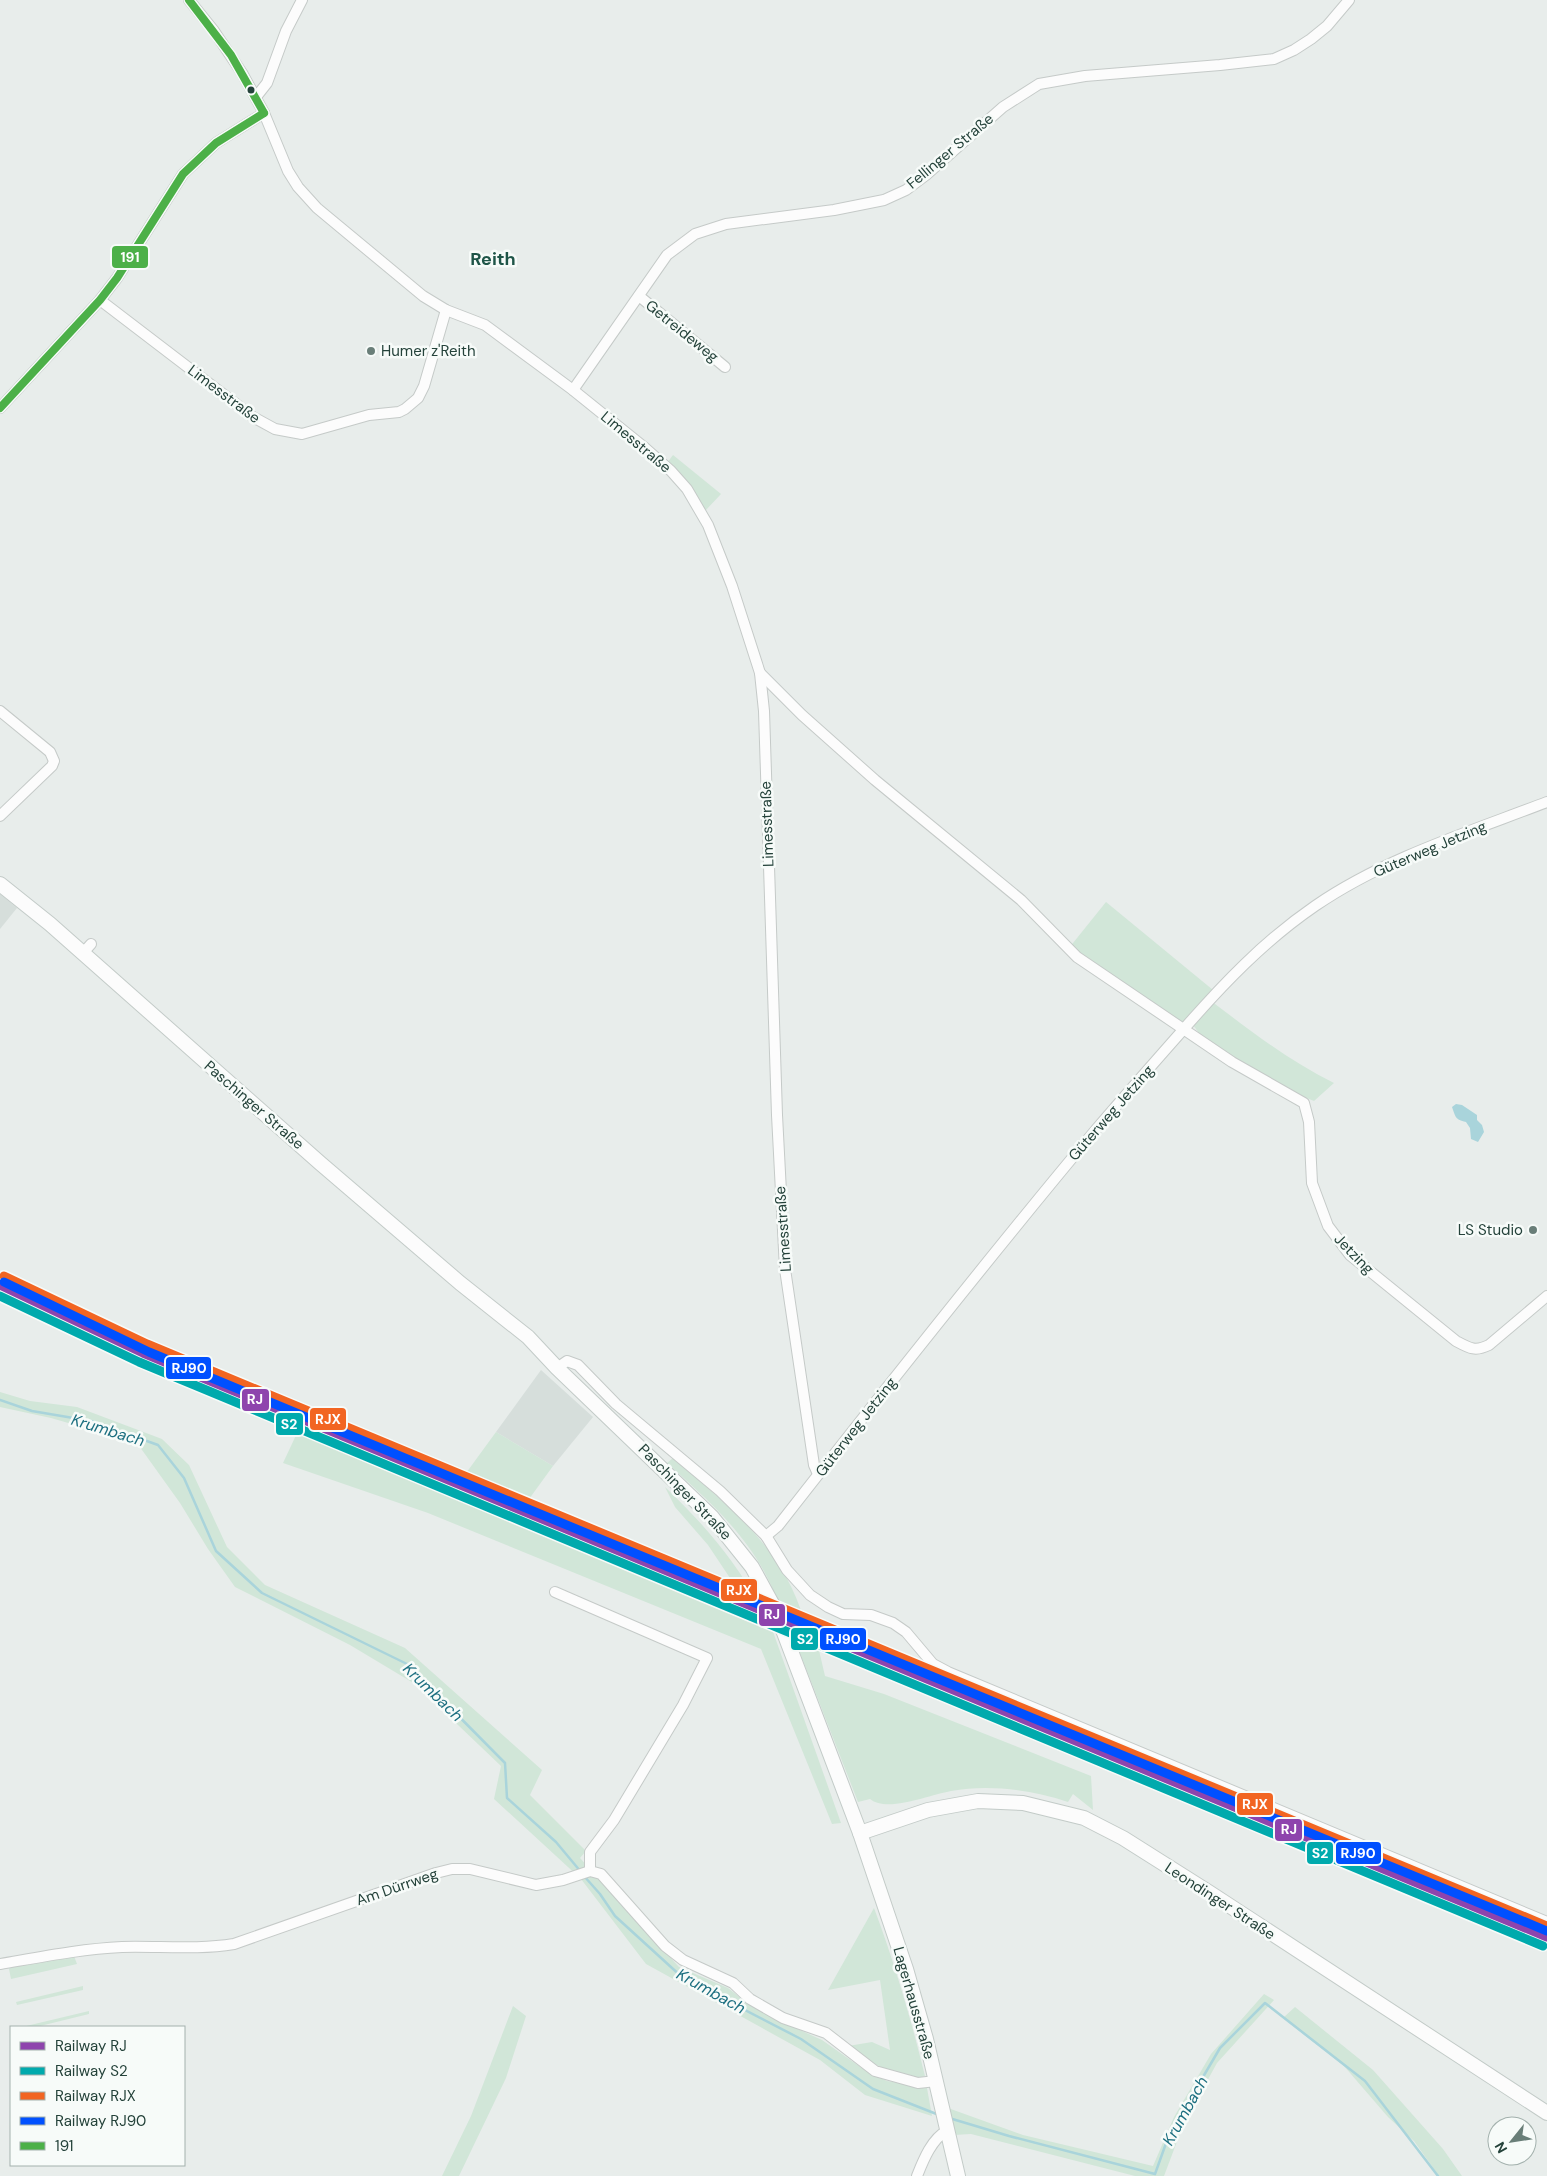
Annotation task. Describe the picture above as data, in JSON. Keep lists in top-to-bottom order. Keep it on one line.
{"streets":{"street":["Fellinger Straße","Getreideweg","Limesstraße","Güterweg Jetzing","Paschinger Straße","Jetzing","Am Dürrweg","Leondinger Straße","Lagerhausstraße"]},"crossings":[["Fellinger Straße","Getreideweg"],["Fellinger Straße","Limesstraße"],["Limesstraße","Güterweg Jetzing"],["Güterweg Jetzing","Jetzing"],["Paschinger Straße","Leondinger Straße"],["Paschinger Straße","Lagerhausstraße"],["Leondinger Straße","Lagerhausstraße"]],"districts":["Reith"],"water":["Krumbach"],"places":["Humer z'Reith","LS Studio"],"lines":["transit line 191","rail line RJX","rail line RJ90","rail line RJ","rail line S2"],"legend":["Railway RJ","Railway S2","Railway RJX","Railway RJ90","191"],"north":"bottom left"}
